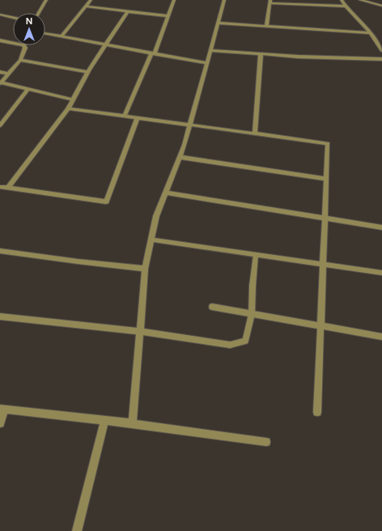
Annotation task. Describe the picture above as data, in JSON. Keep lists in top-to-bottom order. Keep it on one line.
{"north":"top"}
